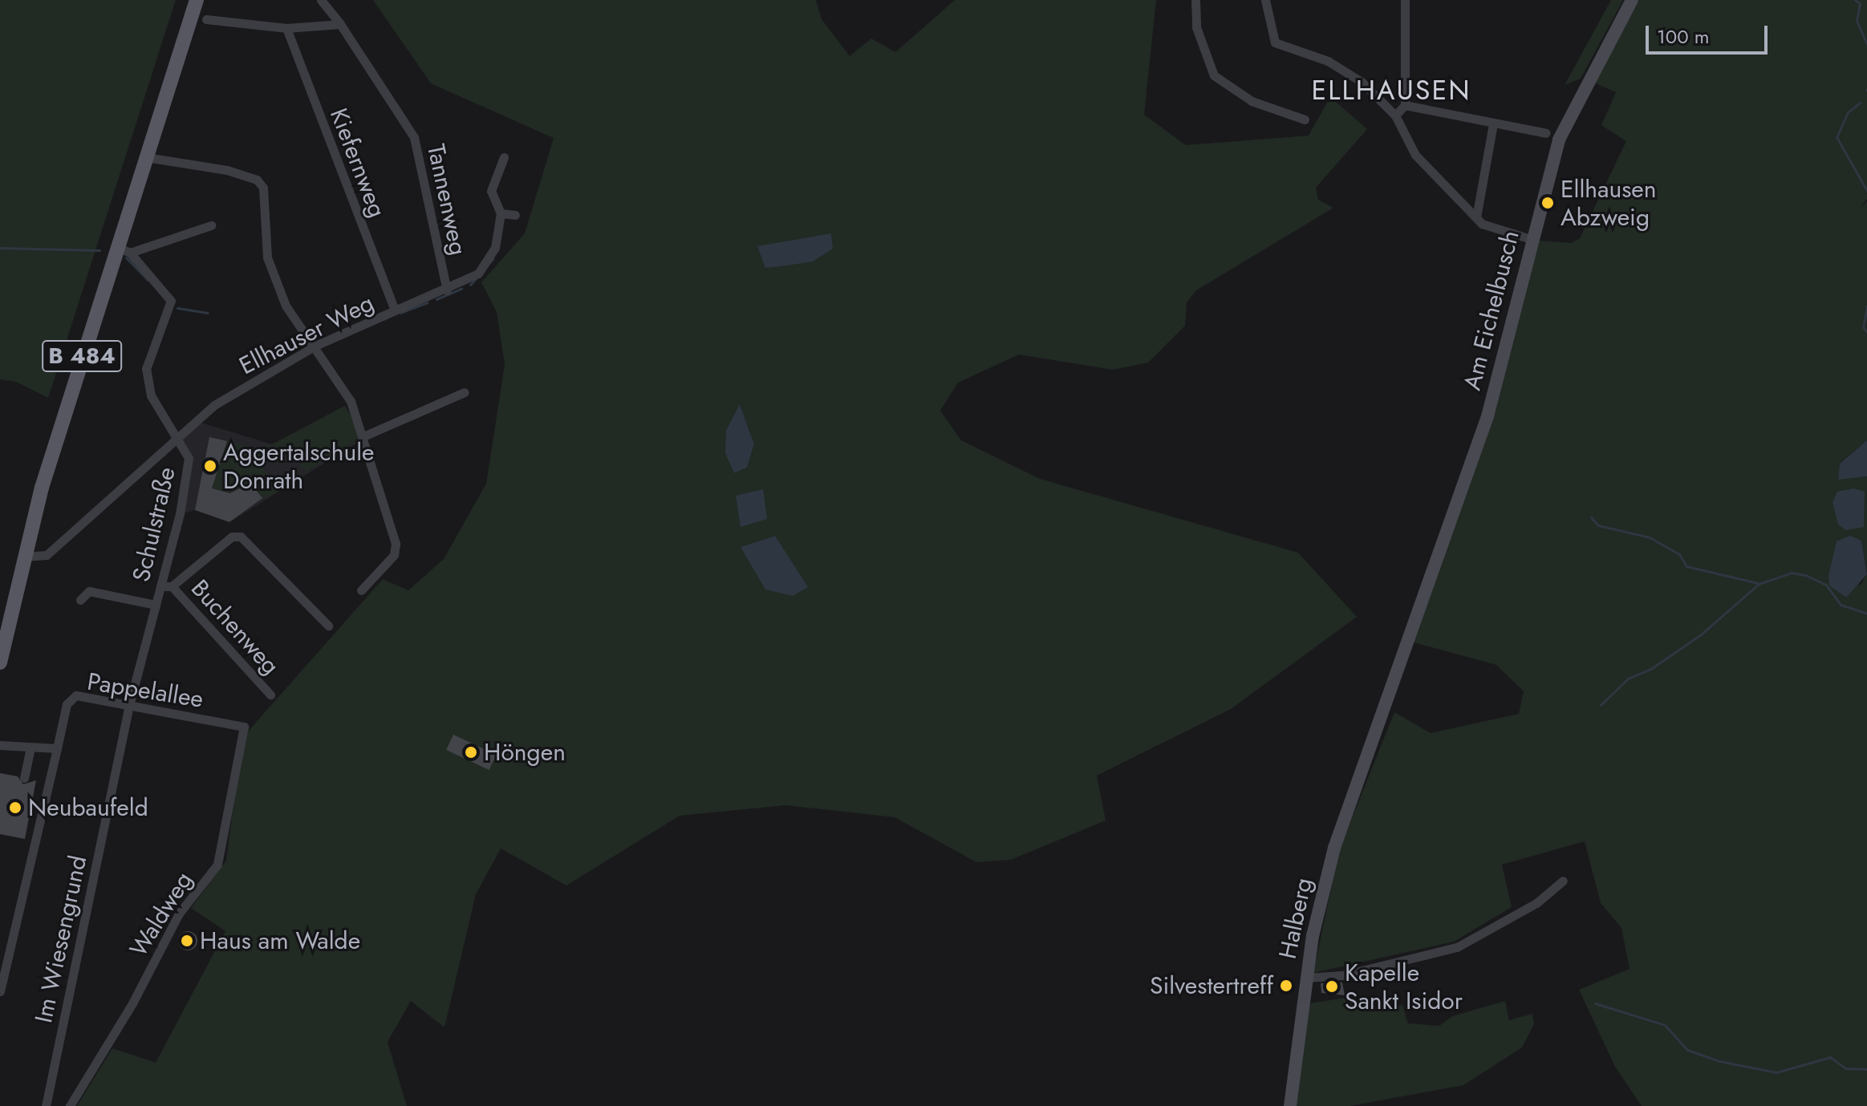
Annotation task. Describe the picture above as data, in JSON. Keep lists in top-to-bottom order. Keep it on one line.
{"streets":{"main road":["B 484"],"street":["Kiefernweg","Tannenweg","Am Eichelbusch","Ellhauser Weg","Schulstraße","Buchenweg","Pappelallee","Waldweg","Halberg","Im Wiesengrund"]},"crossings":[["Kiefernweg","Ellhauser Weg"],["Tannenweg","Ellhauser Weg"],["Am Eichelbusch","Halberg"],["Ellhauser Weg","B 484"],["Ellhauser Weg","Schulstraße"],["B 484","Schulstraße"],["Schulstraße","Pappelallee"],["Schulstraße","Im Wiesengrund"],["Pappelallee","Waldweg"],["Pappelallee","Im Wiesengrund"]],"districts":["ELLHAUSEN"],"places":["Ellhausen Abzweig","Aggertalschule Donrath","Höngen","Neubaufeld","Haus am Walde","Silvestertreff","Kapelle Sankt Isidor"],"scale_bar":"100 m"}
